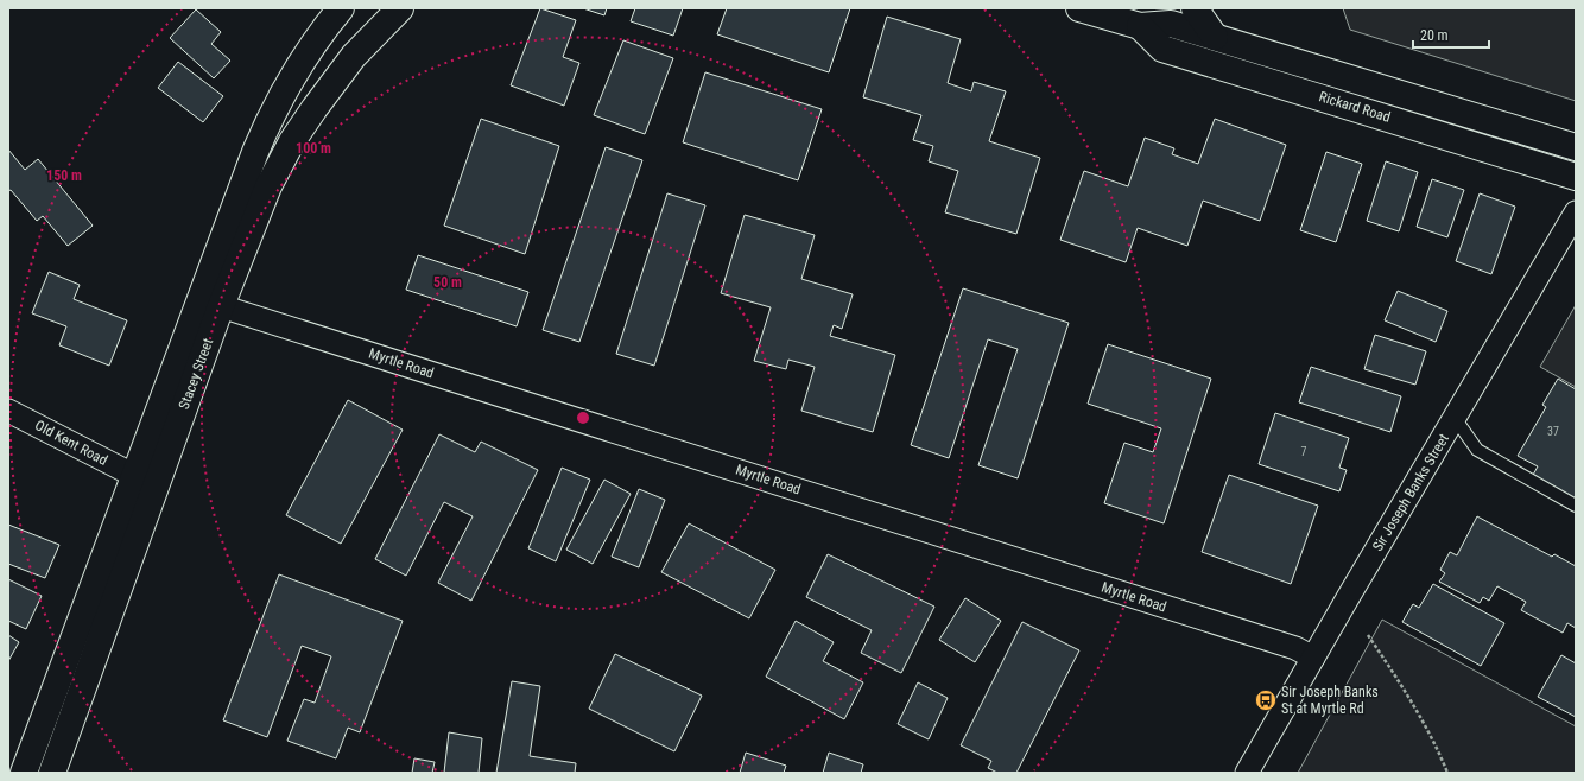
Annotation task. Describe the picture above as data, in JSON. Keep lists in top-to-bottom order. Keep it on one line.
{"streets":{"main road":["Rickard Road","Stacey Street"],"street":["Myrtle Road","Old Kent Road","Sir Joseph Banks Street"]},"crossings":[["Myrtle Road","Stacey Street"],["Myrtle Road","Sir Joseph Banks Street"],["Stacey Street","Old Kent Road"]],"places":{"bus stop":["Sir Joseph Banks St at Myrtle Rd"]},"house_numbers":["37","7"],"scale_bar":"20 m","rings":["100 m","150 m","50 m"]}
